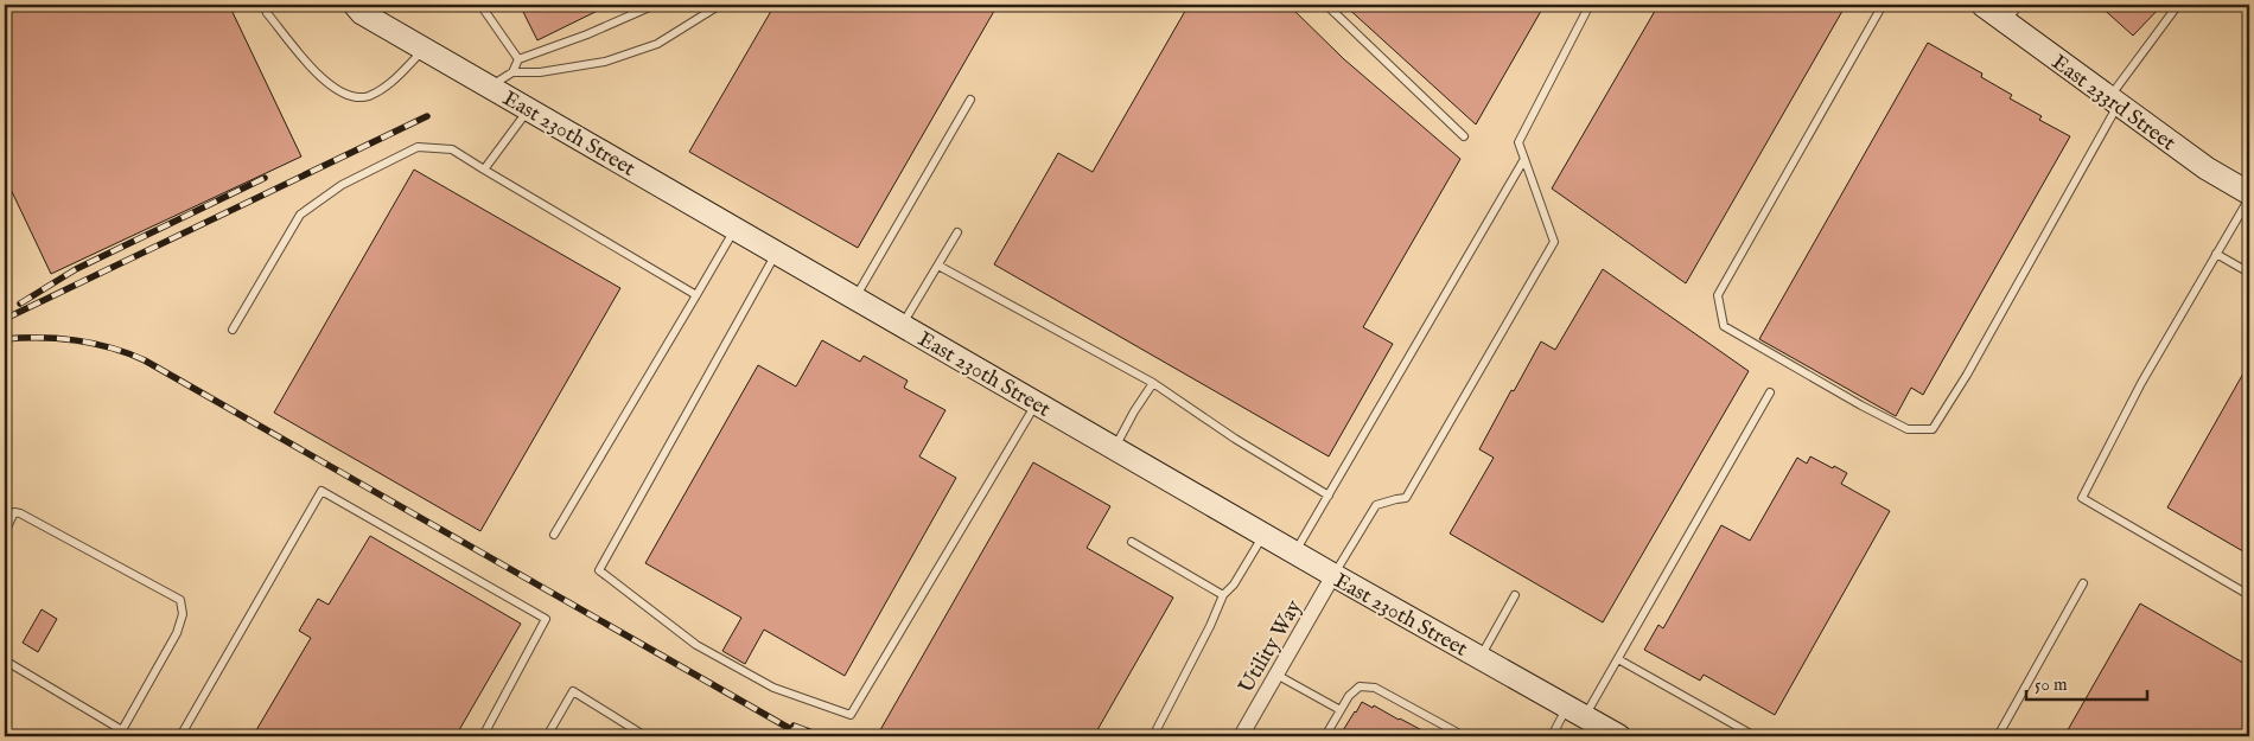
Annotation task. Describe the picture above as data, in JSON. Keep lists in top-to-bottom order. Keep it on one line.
{"streets":{"street":["East 233rd Street","East 230th Street","Utility Way"]},"crossings":[["East 230th Street","Utility Way"]],"scale_bar":"50 m"}
